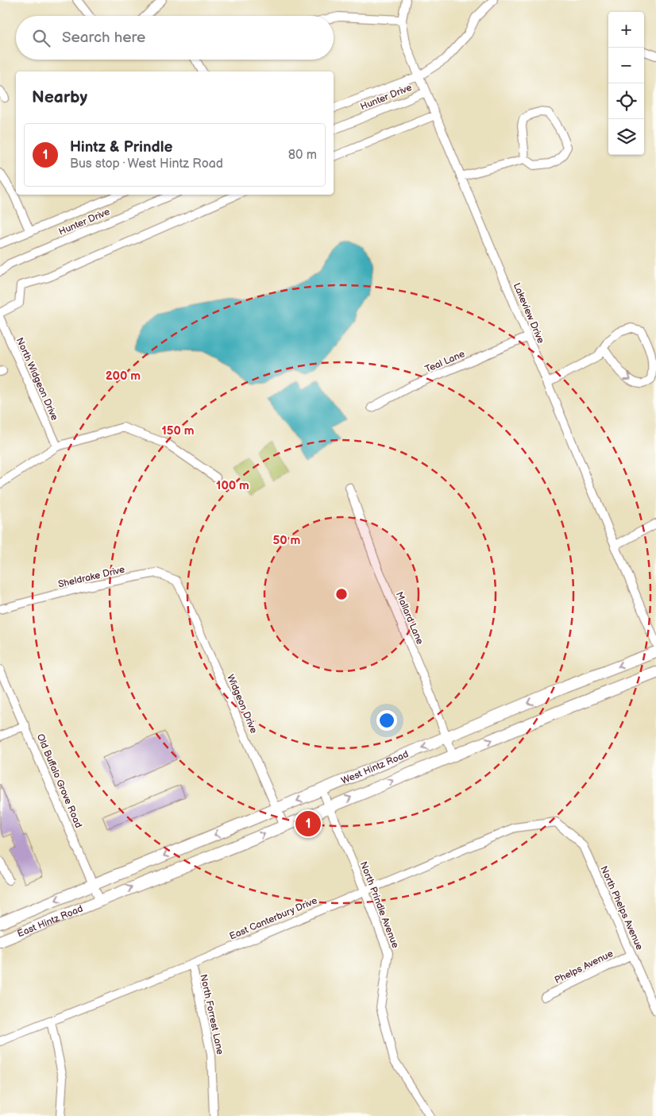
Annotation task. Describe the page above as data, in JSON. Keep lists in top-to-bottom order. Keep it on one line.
{"streets":{"main road":["West Hintz Road","East Hintz Road"],"street":["Hunter Drive","Lakeview Drive","Teal Lane","North Widgeon Drive","Sheldrake Drive","Mallard Lane","Widgeon Drive","Old Buffalo Grove Road","North Prindle Avenue","North Phelps Avenue","East Canterbury Drive","Phelps Avenue","North Forrest Lane"]},"crossings":[["Hunter Drive","Lakeview Drive"],["Lakeview Drive","Teal Lane"],["Sheldrake Drive","Widgeon Drive"],["Mallard Lane","West Hintz Road"],["Widgeon Drive","West Hintz Road"],["West Hintz Road","Old Buffalo Grove Road"],["West Hintz Road","North Prindle Avenue"],["West Hintz Road","East Hintz Road"],["Old Buffalo Grove Road","East Hintz Road"],["North Prindle Avenue","East Canterbury Drive"],["North Phelps Avenue","East Canterbury Drive"],["North Phelps Avenue","Phelps Avenue"],["East Canterbury Drive","North Forrest Lane"]],"page":{"map_buttons":["+","−"],"search":"Search here","heading":"Nearby","list":[{"mark":"1","name":"Hintz & Prindle","note":"Bus stop · West Hintz Road","value":"80 m"}],"pins":"1"},"rings":["200 m","150 m","100 m","50 m"]}
